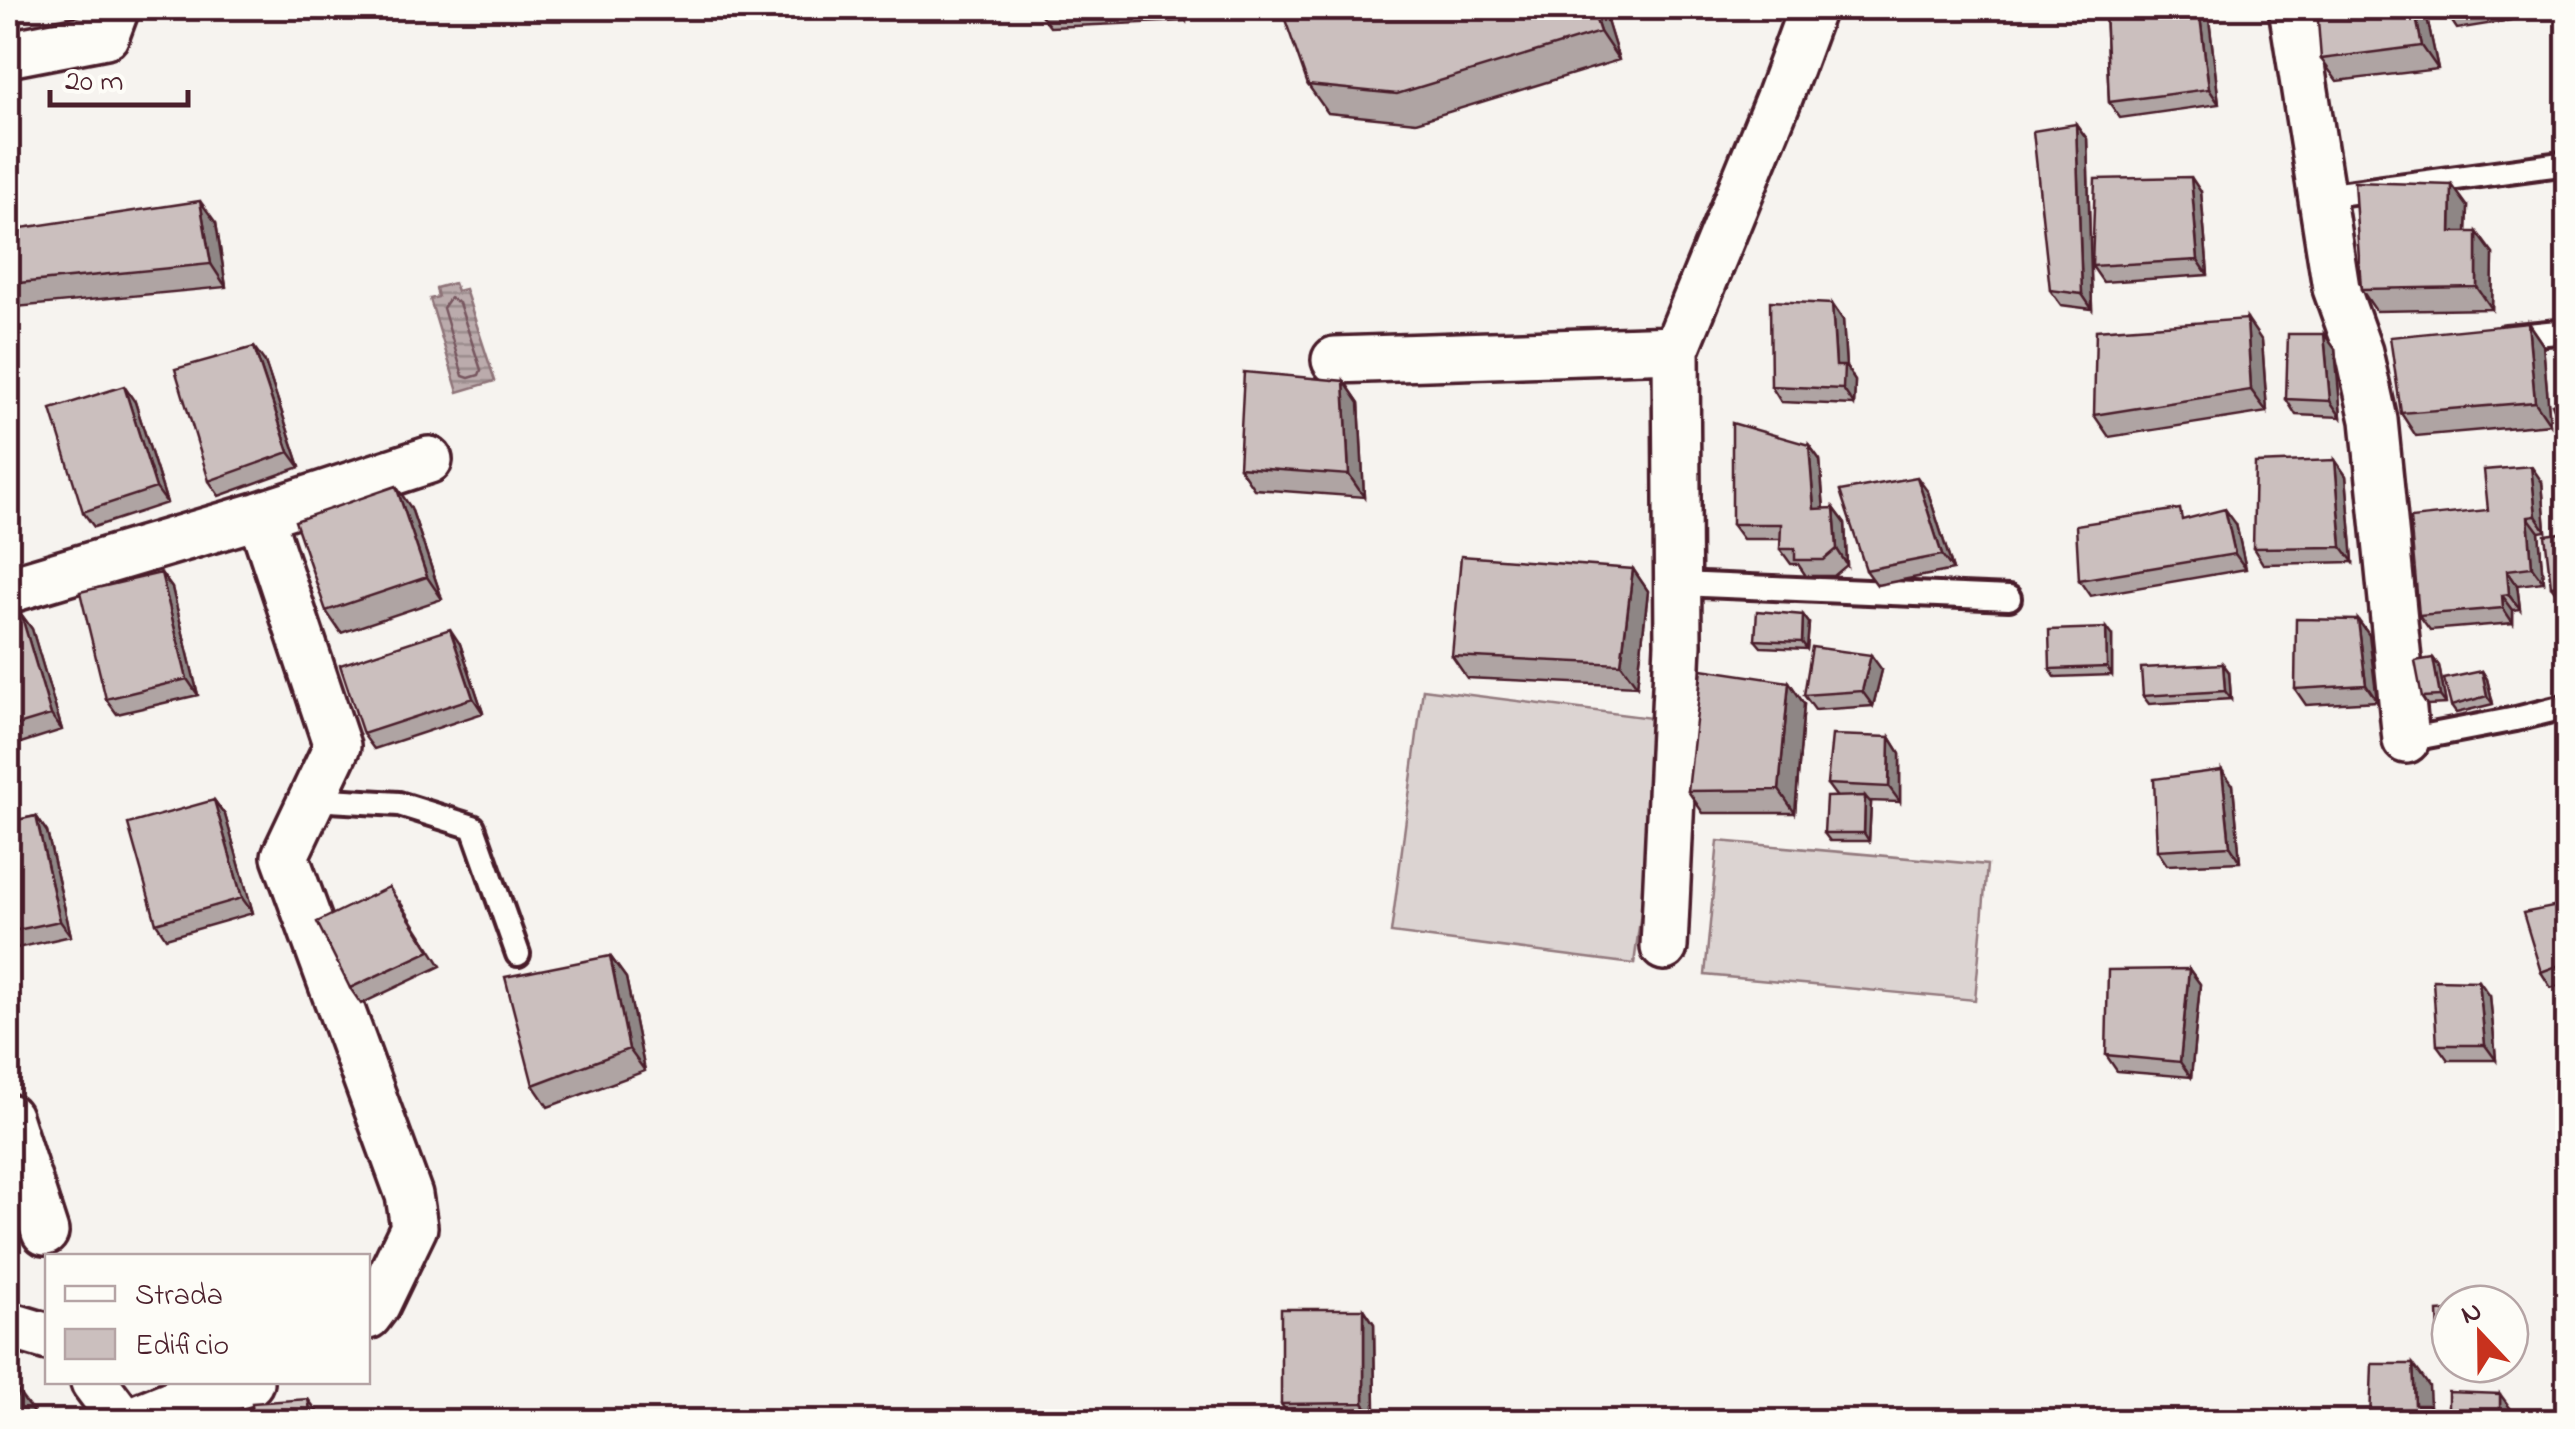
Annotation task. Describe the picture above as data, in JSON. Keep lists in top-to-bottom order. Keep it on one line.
{"legend":["Strada","Edificio"],"scale_bar":"20 m","north":"top"}
